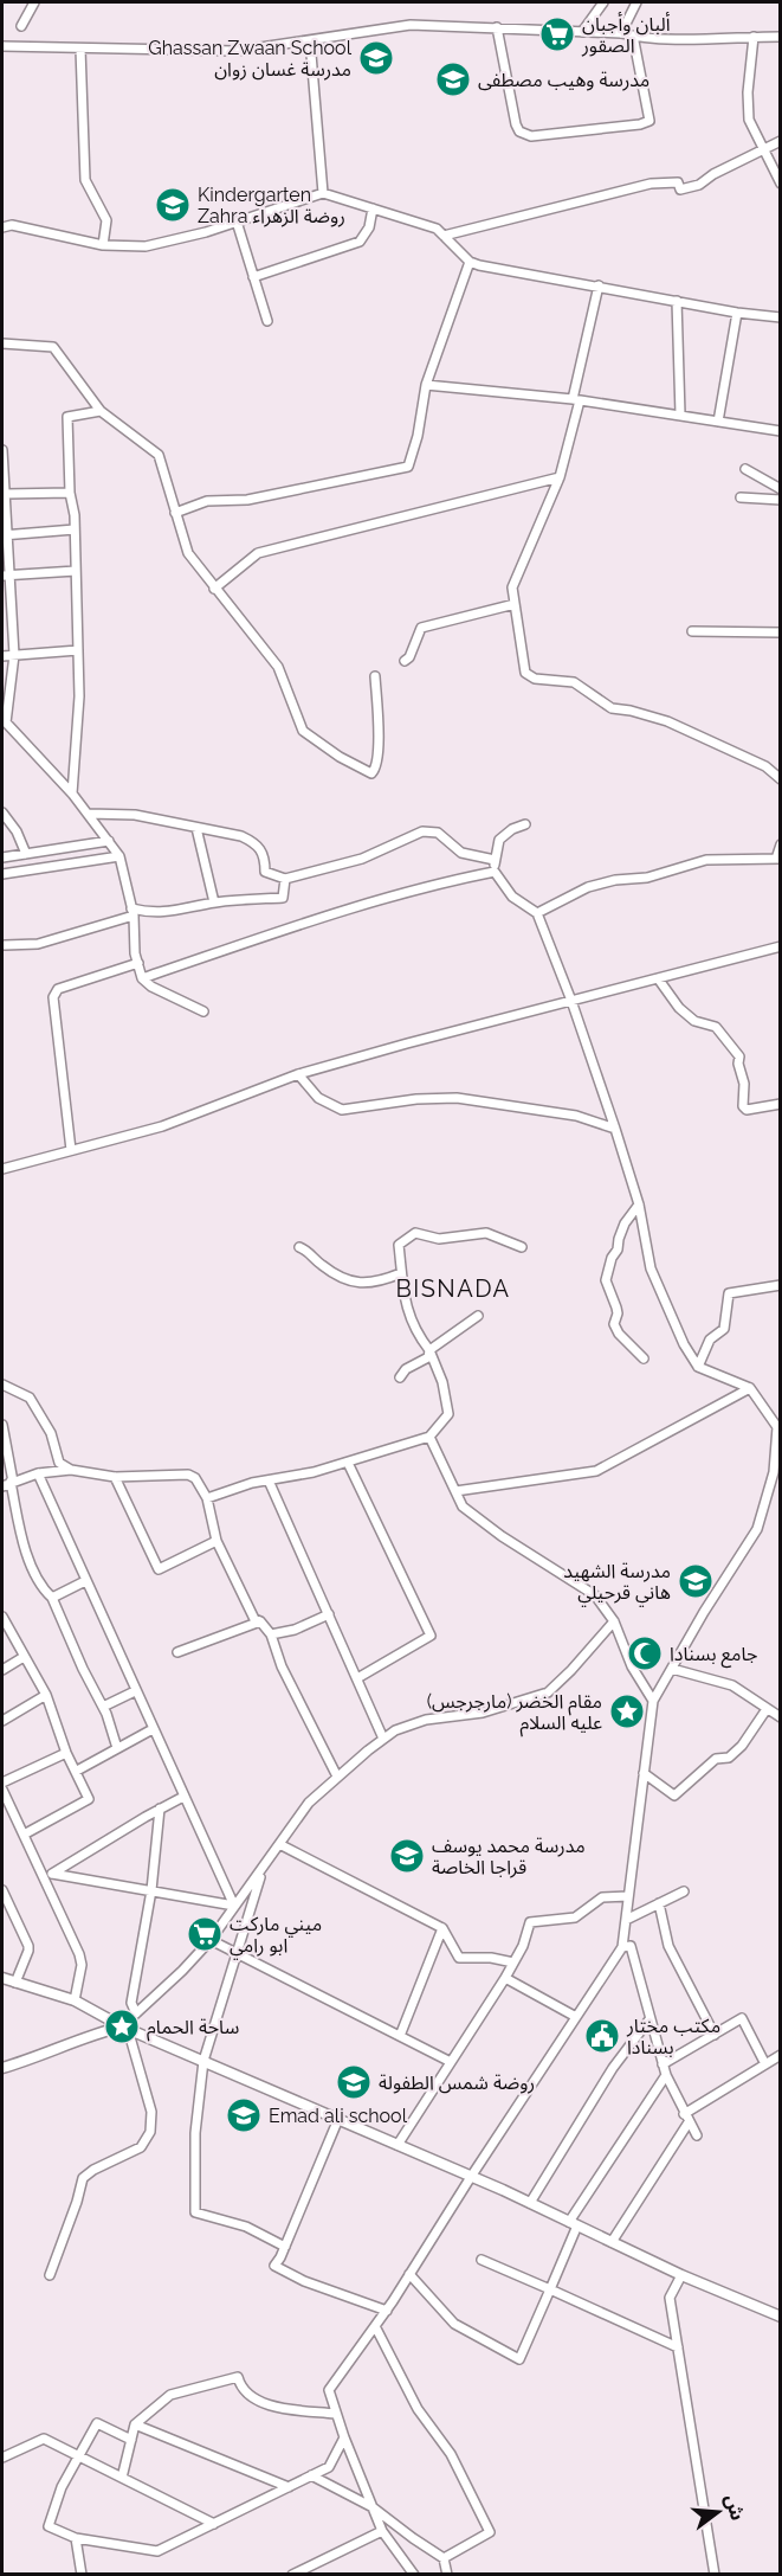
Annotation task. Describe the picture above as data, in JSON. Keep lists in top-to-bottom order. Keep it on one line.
{"districts":["BISNADA"],"places":{"supermarket":["ألبان وأجبان الصقور","ميني ماركت ابو رامي"],"school or university":["Ghassan Zwaan School مدرسة غسان زوان","مدرسة وهيب مصطفى","Kindergarten Zahra روضة الزهراء","مدرسة الشهيد هاني قرحيلي","مدرسة محمد يوسف قراجا الخاصة","روضة شمس الطفولة","Emad ali school"],"mosque":["جامع بسنادا"],"place":["مقام الخضر (مارجرجس) عليه السلام","ساحة الحمام"],"public building":["مكتب مختار بسنادا"]},"north":"right"}
